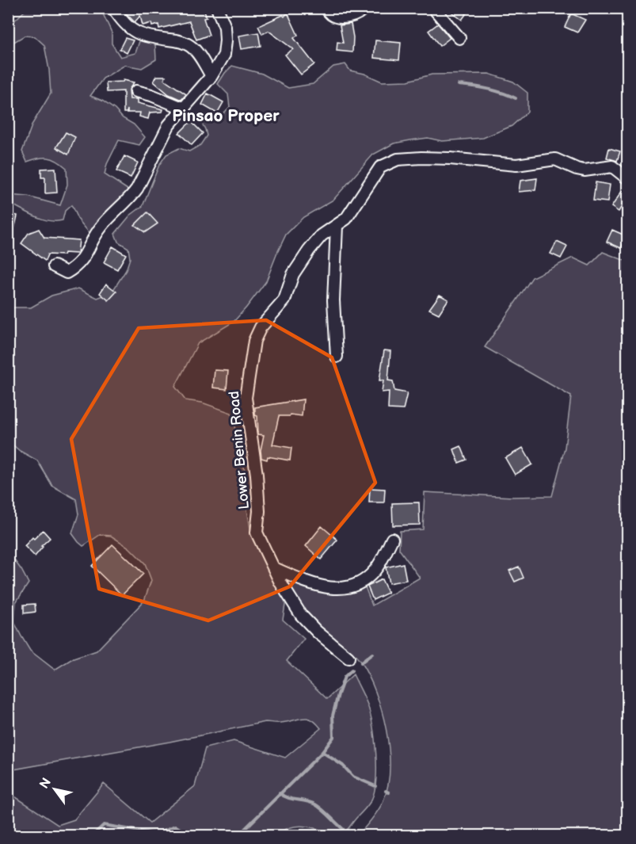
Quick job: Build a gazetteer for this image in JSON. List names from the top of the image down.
{
  "streets": {
    "street": ["Lower Benin Road"]
  },
  "districts": ["Pinsao Proper"],
  "north": "top left"
}
